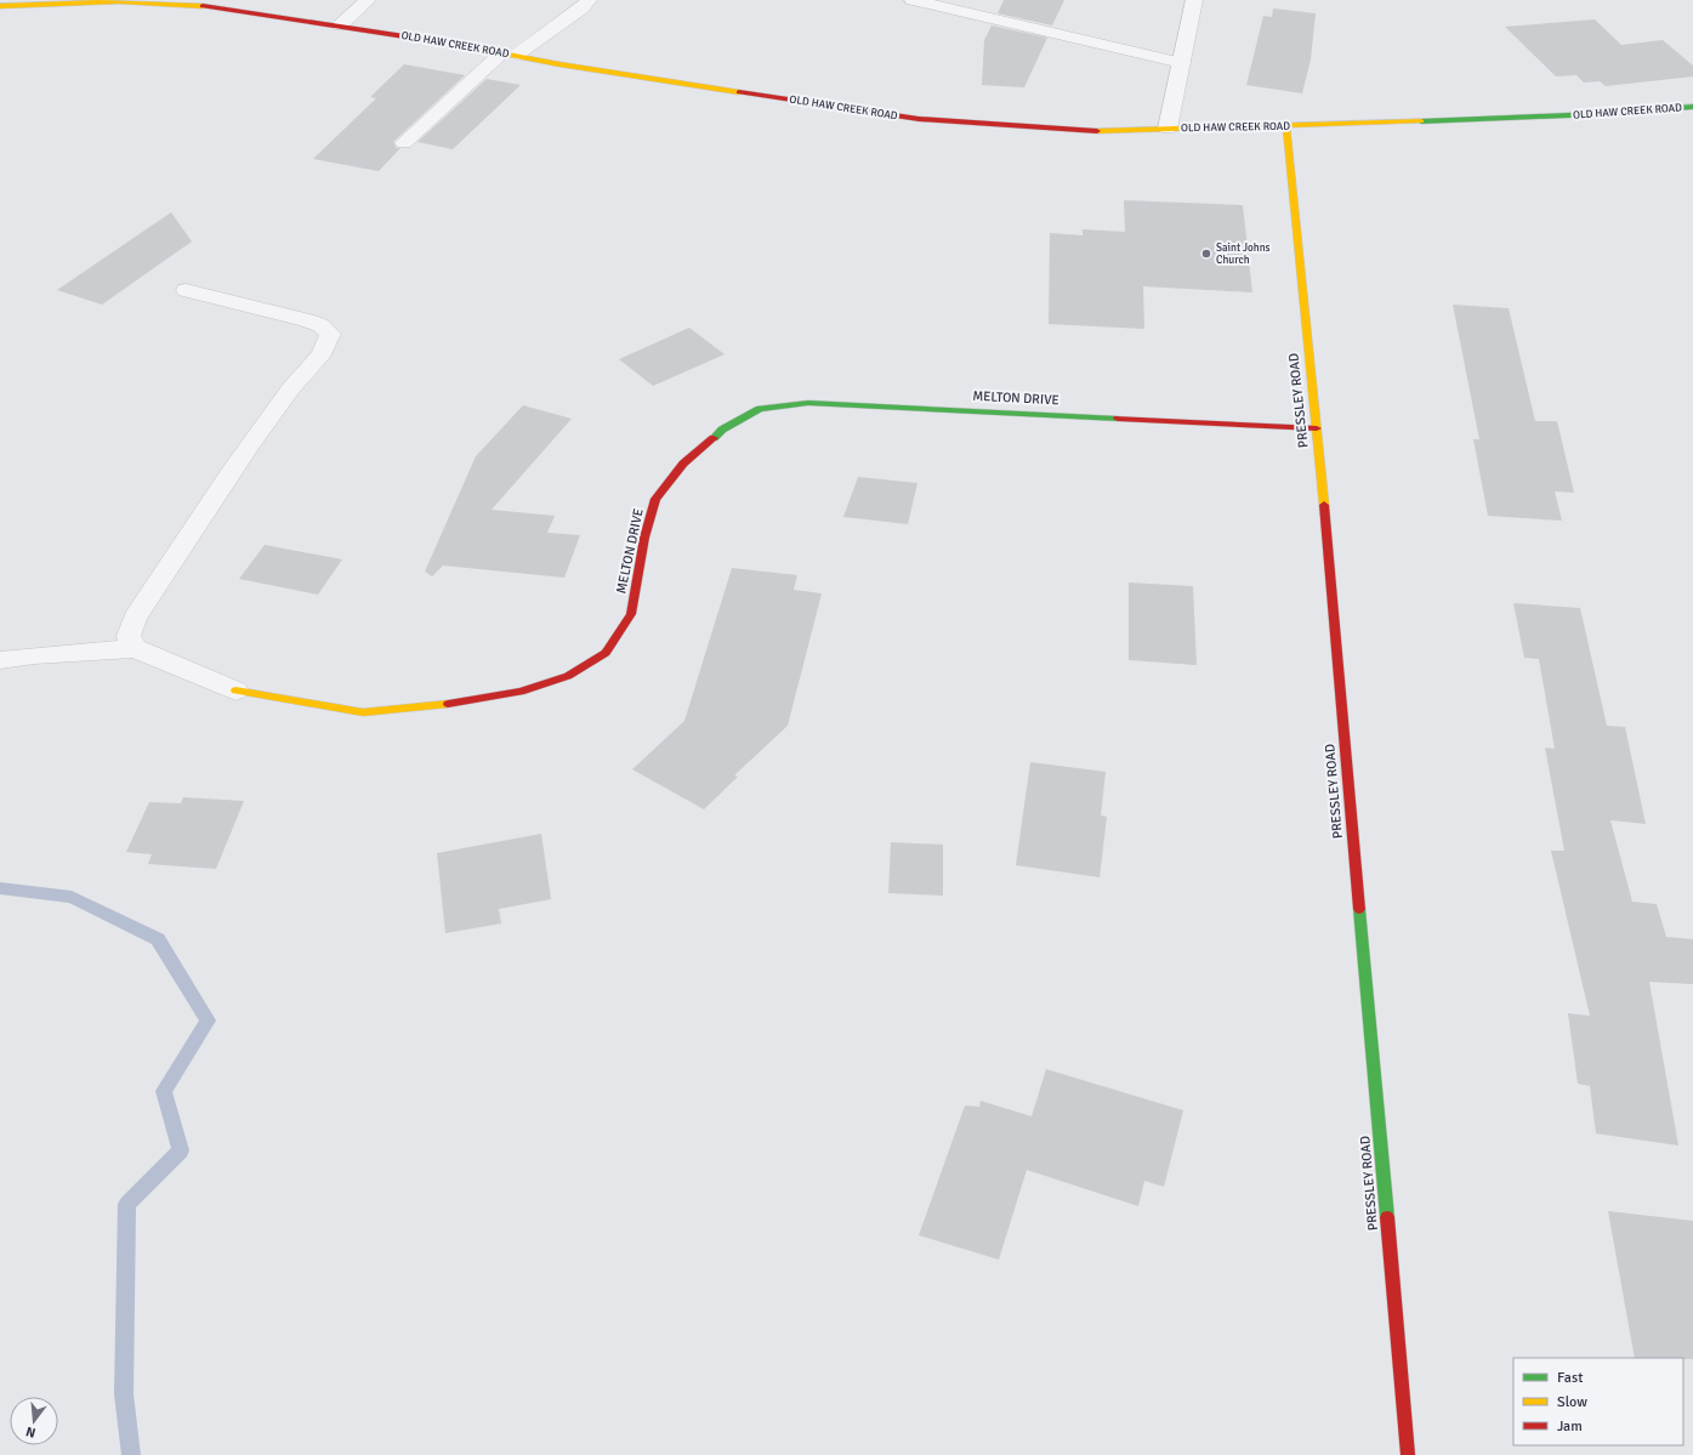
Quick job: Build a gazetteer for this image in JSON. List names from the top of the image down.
{
  "streets": {
    "street": ["OLD HAW CREEK ROAD", "MELTON DRIVE", "PRESSLEY ROAD"]
  },
  "crossings": [
    ["OLD HAW CREEK ROAD", "PRESSLEY ROAD"],
    ["MELTON DRIVE", "PRESSLEY ROAD"]
  ],
  "places": ["Saint Johns Church"],
  "legend": ["Fast", "Slow", "Jam"],
  "north": "bottom"
}
